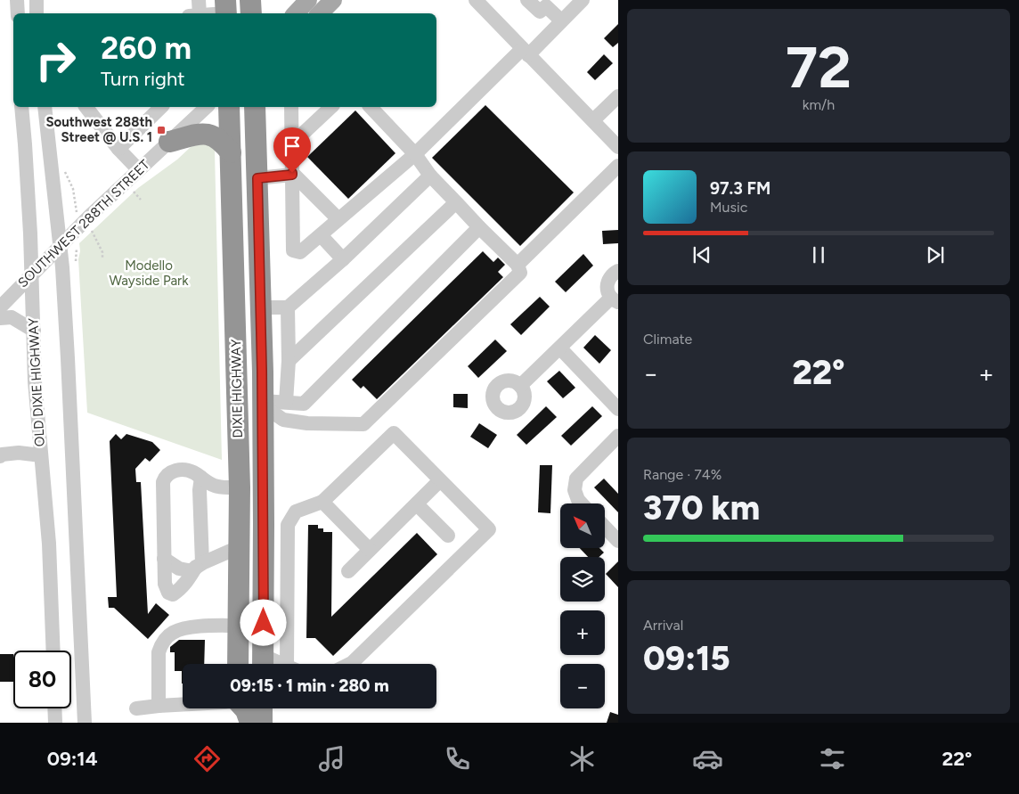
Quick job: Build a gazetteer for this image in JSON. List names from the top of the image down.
{
  "streets": {
    "highway": ["DIXIE HIGHWAY"],
    "street": ["SOUTHWEST 288TH STREET", "OLD DIXIE HIGHWAY"]
  },
  "crossings": [
    ["SOUTHWEST 288TH STREET", "OLD DIXIE HIGHWAY"]
  ],
  "parks": ["Modello Wayside Park"],
  "places": {
    "transit": ["Southwest 288th Street @ U.S. 1"]
  },
  "north": "top left",
  "page": {
    "tile": [
      ["72", "km/h"],
      "Climate",
      ["Range · 74%", "370 km"],
      ["Arrival", "09:15"]
    ],
    "turn": ["260 m", "Turn right"],
    "song": ["97.3 FM", "Music"],
    "heat": ["−", "22°", "+"],
    "map_buttons": ["+", "−"],
    "limit": "80",
    "trip": "09:15 · 1 min · 280 m",
    "tabs": ["09:14", "22°"]
  }
}
